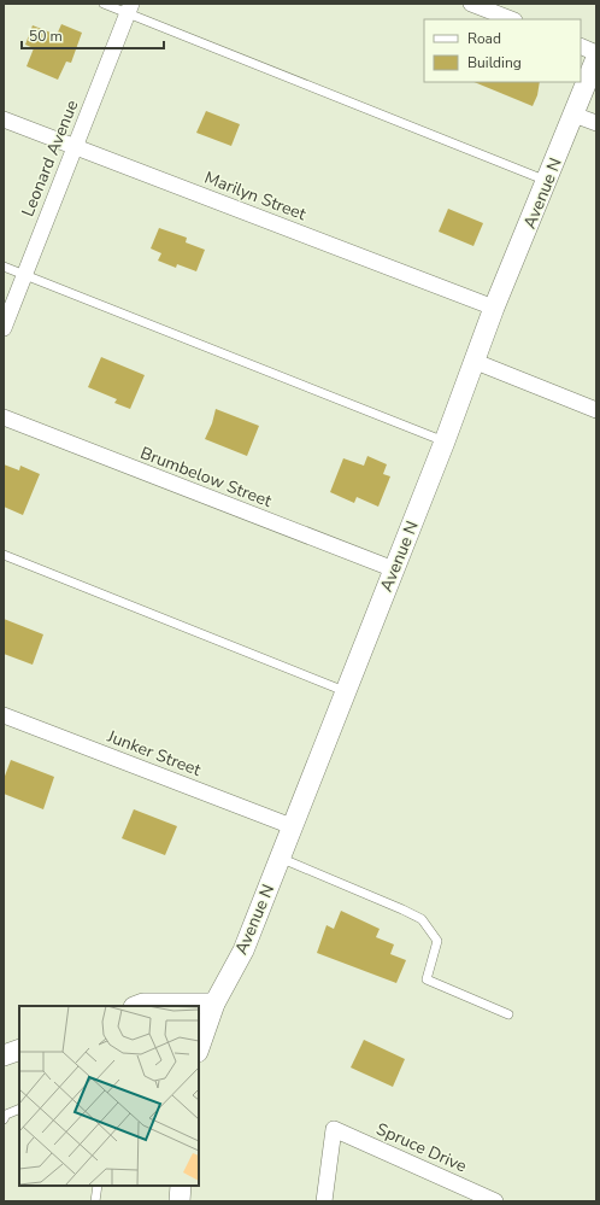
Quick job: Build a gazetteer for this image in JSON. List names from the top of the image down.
{
  "streets": {
    "street": [
      "Leonard Avenue",
      "Avenue N",
      "Marilyn Street",
      "Brumbelow Street",
      "Junker Street",
      "Spruce Drive"
    ]
  },
  "crossings": [
    ["Leonard Avenue", "Marilyn Street"],
    ["Avenue N", "Marilyn Street"],
    ["Avenue N", "Brumbelow Street"],
    ["Avenue N", "Junker Street"]
  ],
  "legend": ["Road", "Building"],
  "scale_bar": "50 m"
}
